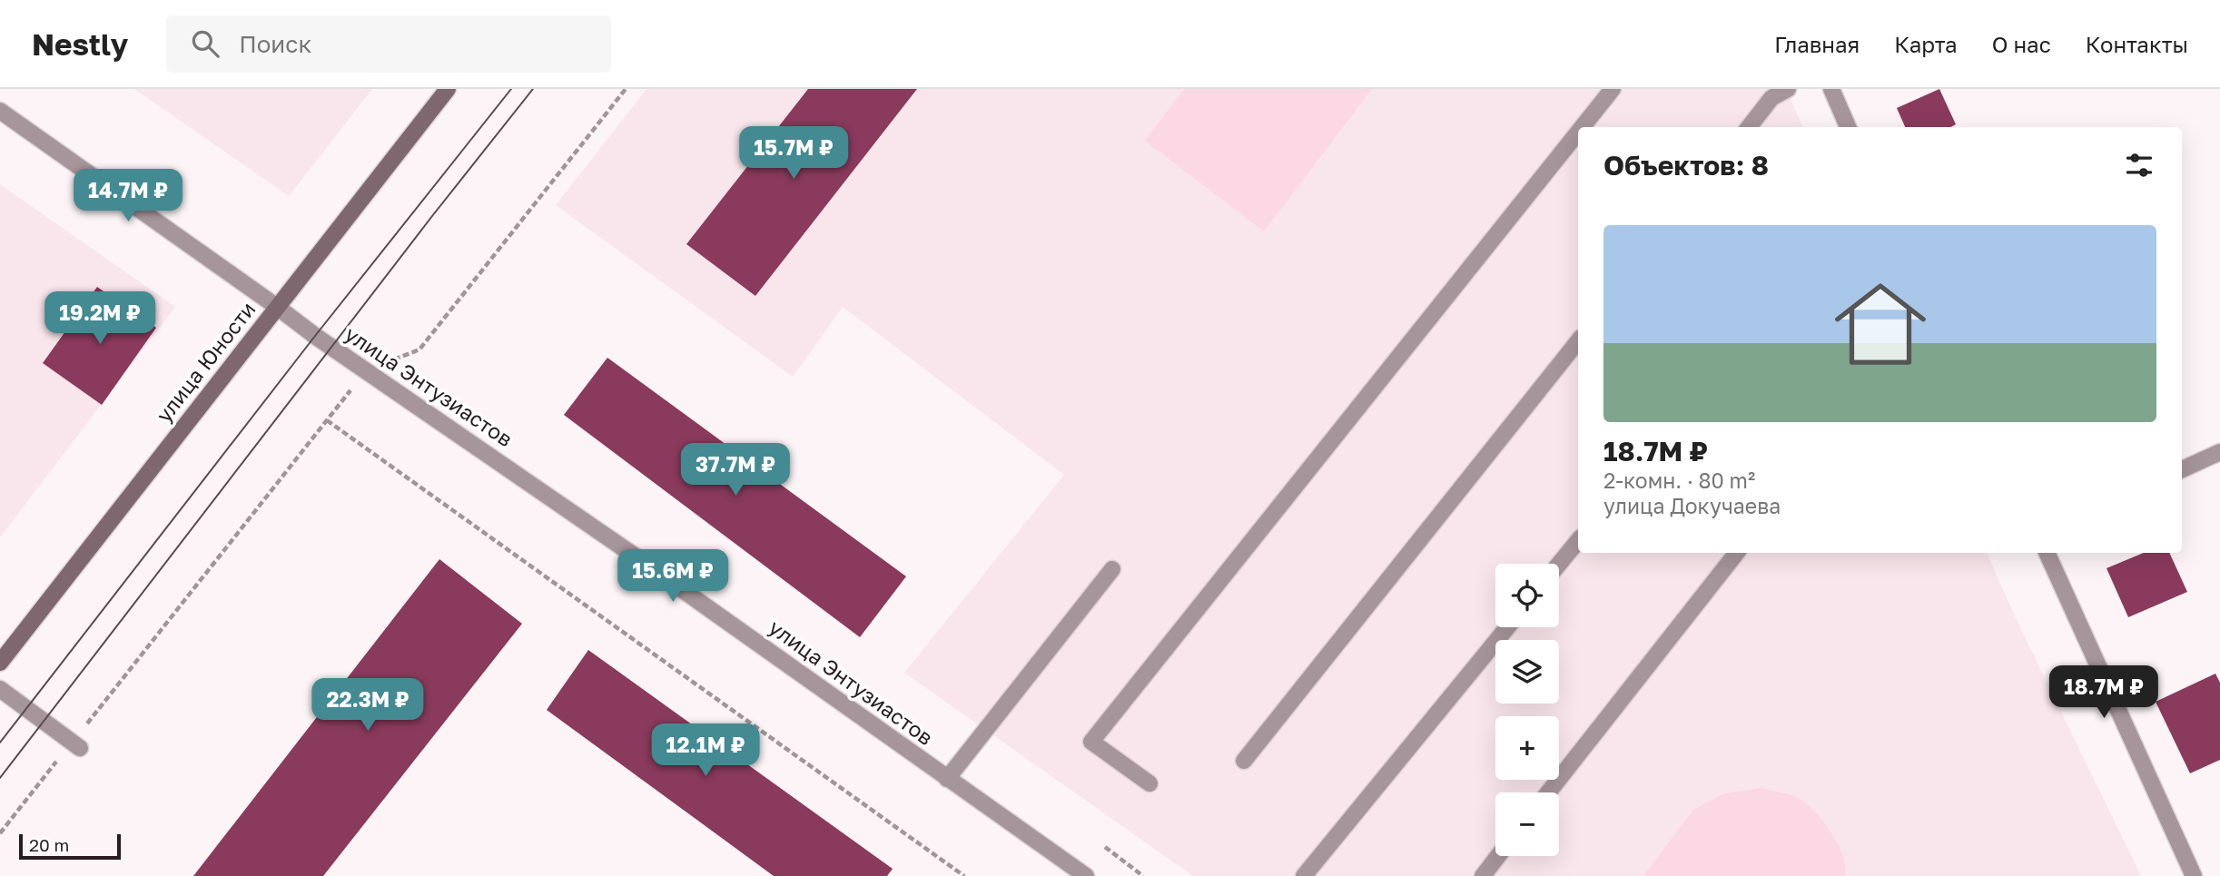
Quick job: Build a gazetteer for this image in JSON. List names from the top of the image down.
{
  "streets": {
    "main road": ["улица Юности"],
    "street": ["улица Энтузиастов"]
  },
  "crossings": [
    ["улица Юности", "улица Энтузиастов"]
  ],
  "scale_bar": "20 m",
  "page": {
    "header": "Nestly",
    "search": "Поиск",
    "nav": [
      "Главная",
      "Карта",
      "О нас",
      "Контакты"
    ],
    "price": [
      "15.7M ₽",
      "14.7M ₽",
      "19.2M ₽",
      "37.7M ₽",
      "15.6M ₽",
      "18.7M ₽",
      "22.3M ₽",
      "12.1M ₽"
    ],
    "heading": "Объектов: 8",
    "list": [
      {
        "name": "18.7M ₽",
        "note": "2-комн. · 80 m² · улица Докучаева"
      }
    ],
    "map_buttons": ["+", "−"],
    "scale": "20 m"
  }
}
